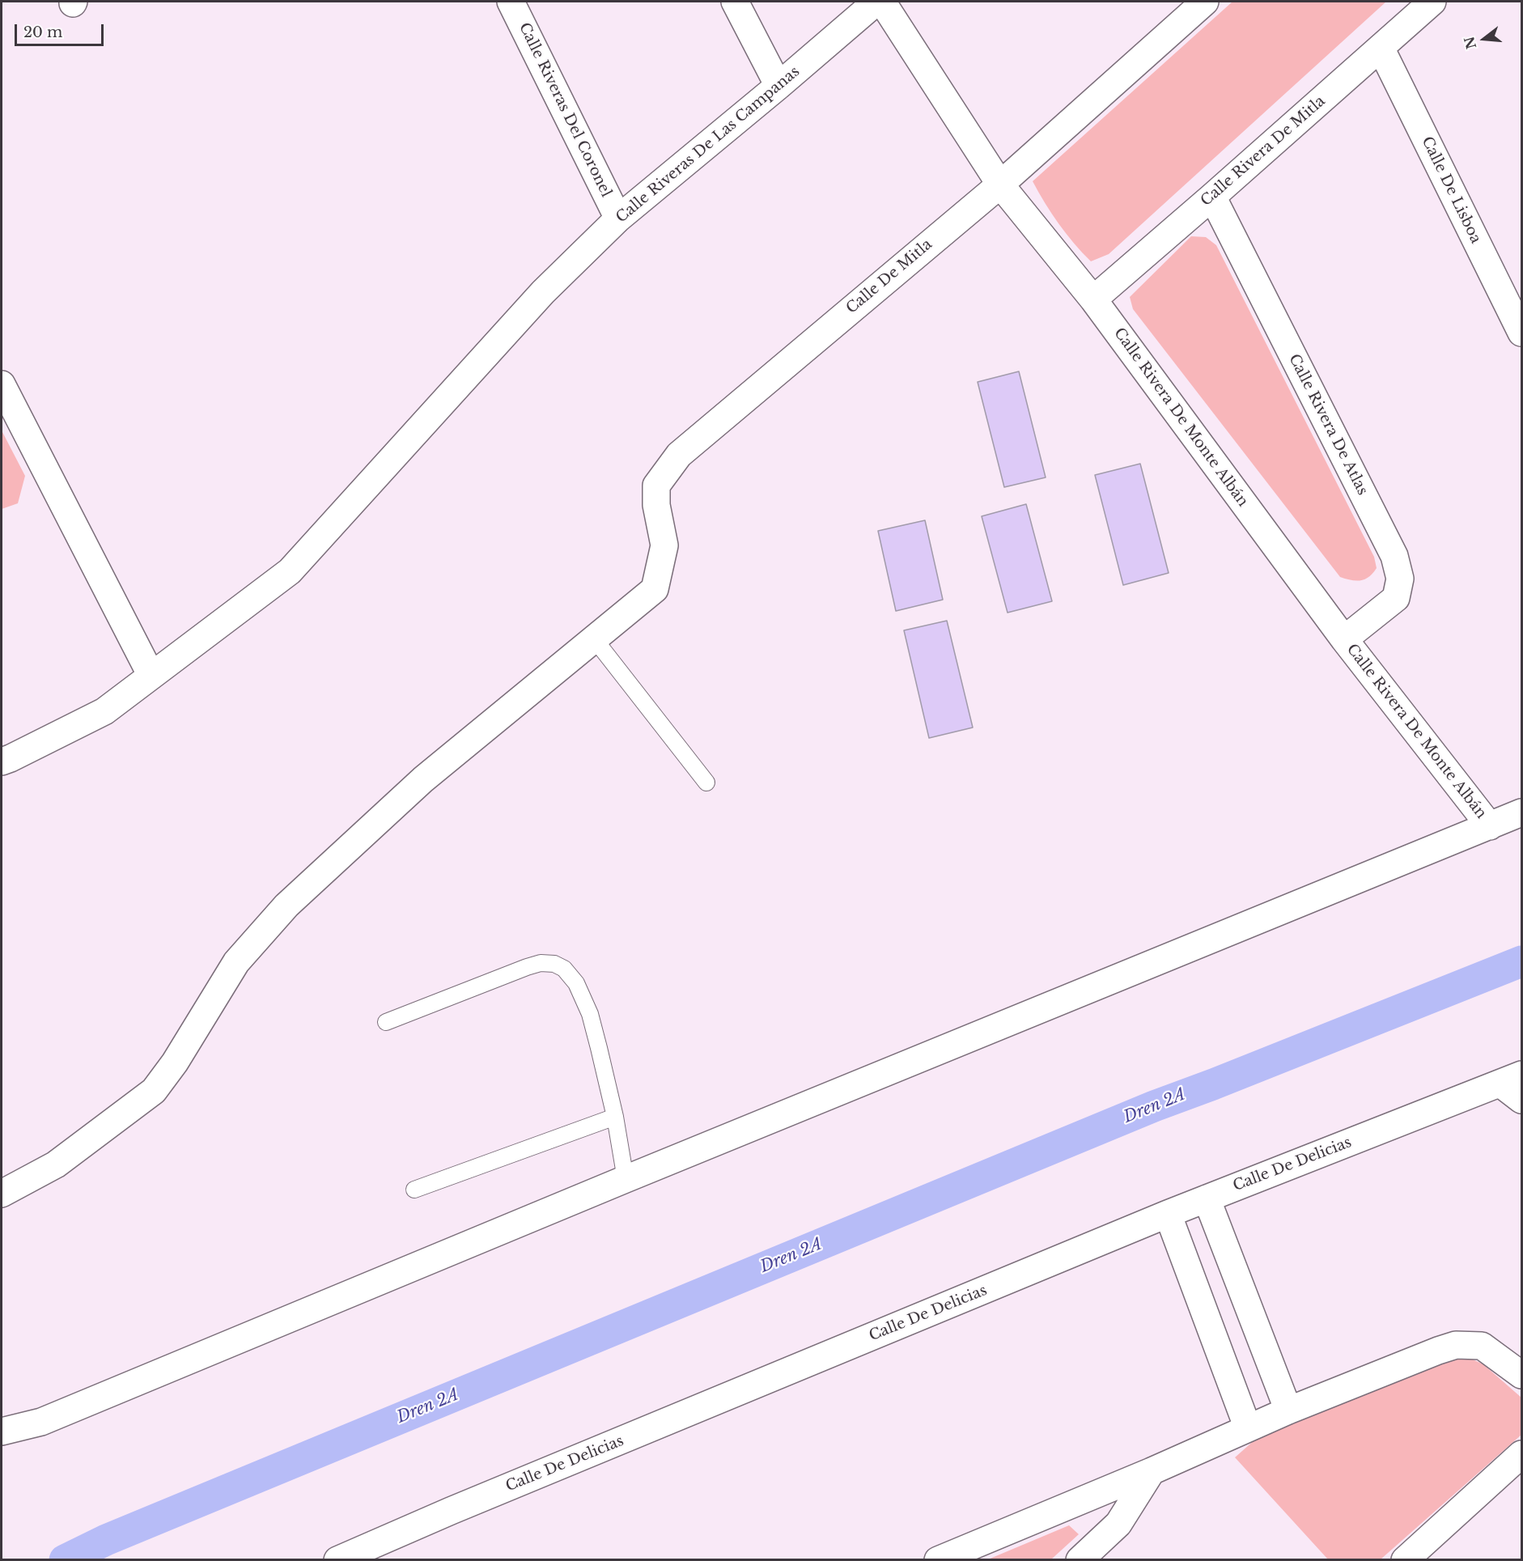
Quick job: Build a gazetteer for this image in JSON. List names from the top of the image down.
{
  "streets": {
    "street": [
      "Calle Riveras Del Coronel",
      "Calle Riveras De Las Campanas",
      "Calle Rivera De Mitla",
      "Calle De Lisboa",
      "Calle De Mitla",
      "Calle Rivera De Monte Albán",
      "Calle Rivera De Atlas",
      "Calle De Delicias"
    ]
  },
  "crossings": [
    ["Calle Riveras Del Coronel", "Calle Riveras De Las Campanas"],
    ["Calle Rivera De Mitla", "Calle De Lisboa"],
    ["Calle Rivera De Mitla", "Calle Rivera De Monte Albán"],
    ["Calle Rivera De Mitla", "Calle Rivera De Atlas"],
    ["Calle De Mitla", "Calle Rivera De Monte Albán"],
    ["Calle Rivera De Monte Albán", "Calle Rivera De Atlas"]
  ],
  "water": ["Dren 2A"],
  "scale_bar": "20 m",
  "north": "left"
}
